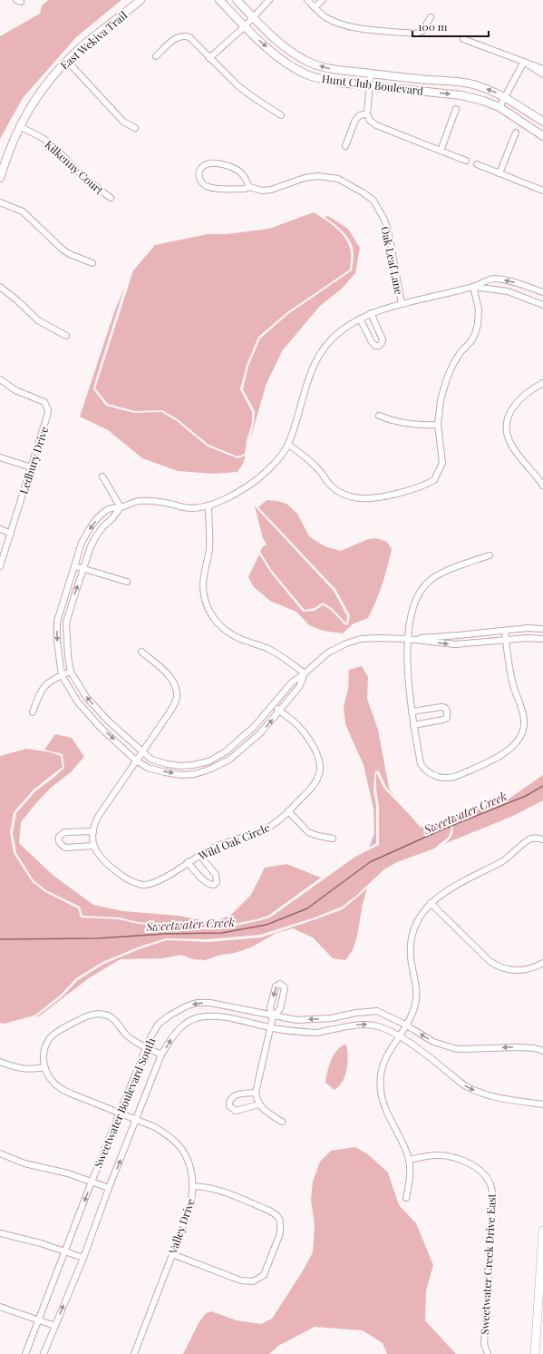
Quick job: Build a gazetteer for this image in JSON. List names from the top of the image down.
{
  "streets": {
    "street": [
      "East Wekiva Trail",
      "Hunt Club Boulevard",
      "Kilkenny Court",
      "Oak Leaf Lane",
      "Ledbury Drive",
      "Wild Oak Circle",
      "Sweetwater Boulevard South",
      "Valley Drive",
      "Sweetwater Creek Drive East"
    ]
  },
  "crossings": [
    ["East Wekiva Trail", "Kilkenny Court"],
    ["Sweetwater Boulevard South", "Valley Drive"]
  ],
  "water": ["Sweetwater Creek"],
  "scale_bar": "100 m"
}
